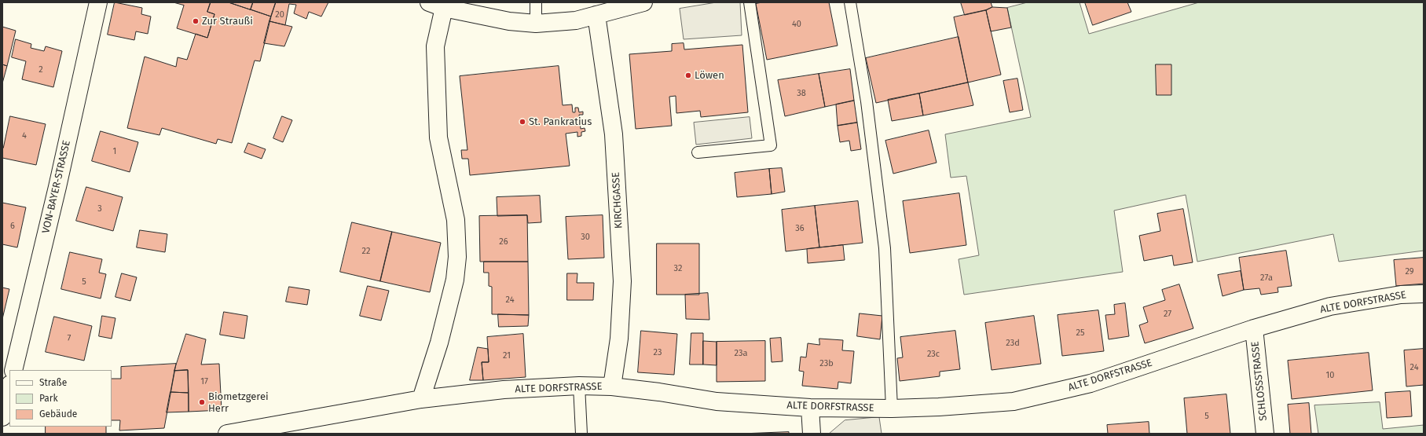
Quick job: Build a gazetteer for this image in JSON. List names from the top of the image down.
{
  "streets": {
    "street": [
      "VON-BAYER-STRASSE",
      "KIRCHGASSE",
      "ALTE DORFSTRASSE",
      "SCHLOSSSTRASSE"
    ]
  },
  "crossings": [
    ["KIRCHGASSE", "ALTE DORFSTRASSE"],
    ["ALTE DORFSTRASSE", "SCHLOSSSTRASSE"]
  ],
  "places": [
    "Zur Straußi",
    "Löwen",
    "St. Pankratius",
    "Biometzgerei Herr"
  ],
  "house_numbers": [
    "20",
    "40",
    "2",
    "38",
    "4",
    "1",
    "3",
    "6",
    "36",
    "30",
    "26",
    "22",
    "32",
    "29",
    "27a",
    "5",
    "24",
    "27",
    "25",
    "7",
    "23d",
    "23",
    "23a",
    "23c",
    "21",
    "23b",
    "24",
    "10",
    "17",
    "5"
  ],
  "legend": ["Straße", "Park", "Gebäude"]
}
